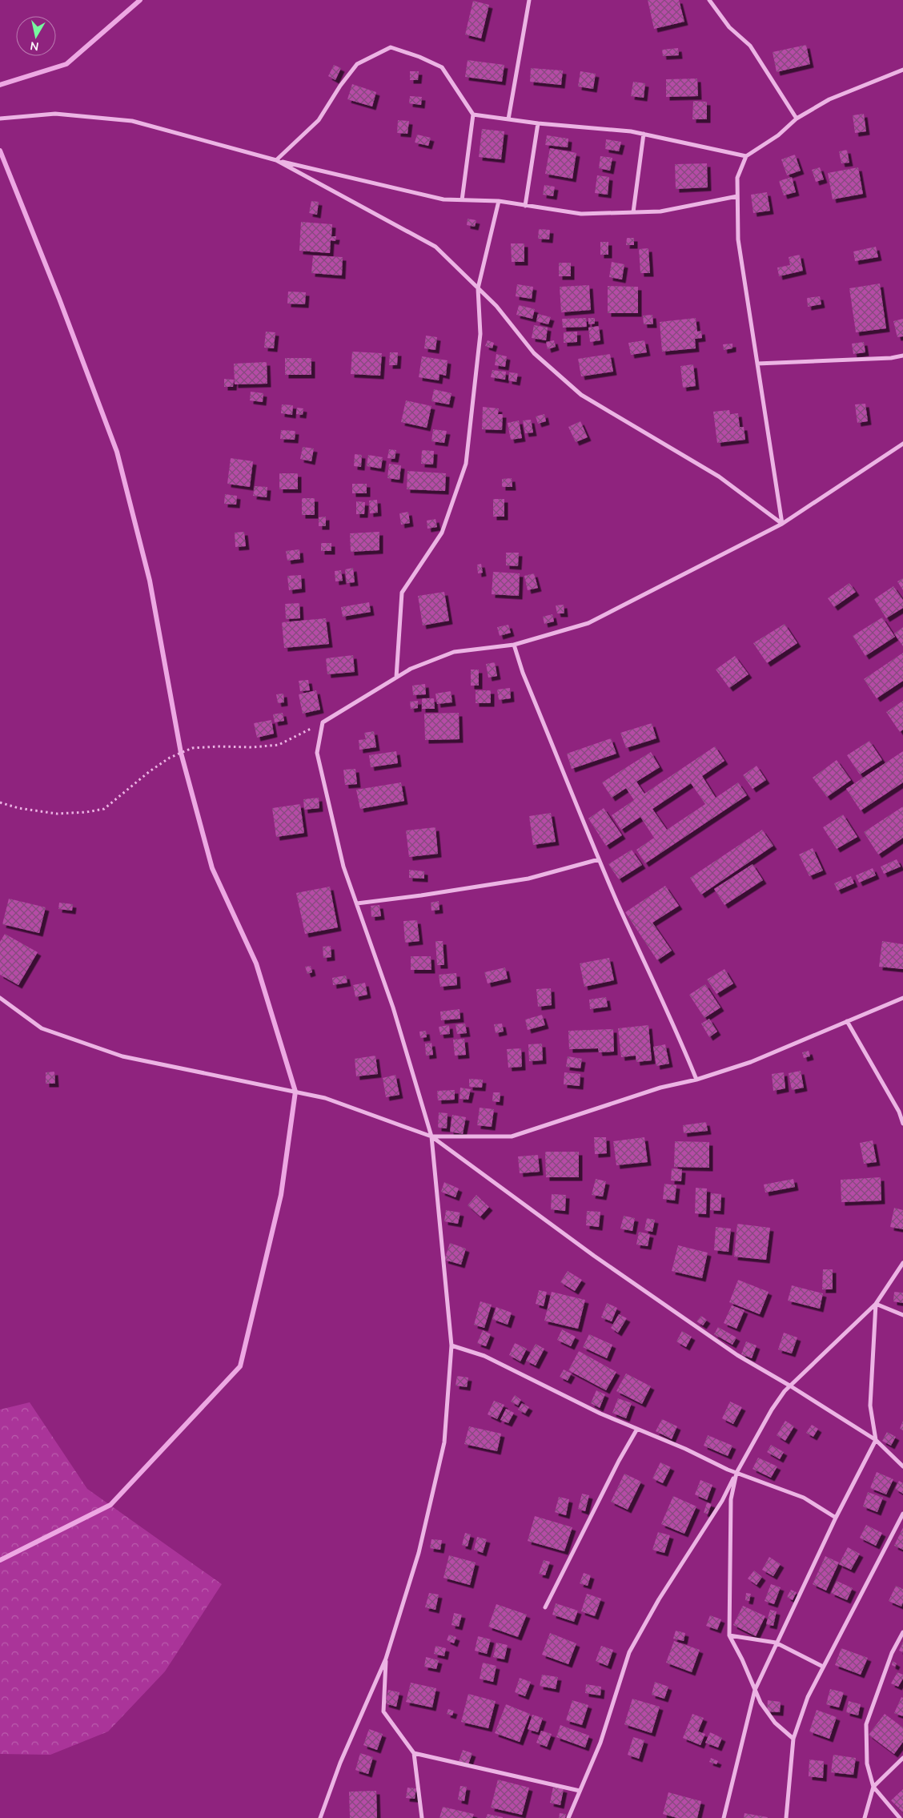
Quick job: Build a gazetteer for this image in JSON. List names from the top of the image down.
{
  "north": "bottom"
}
